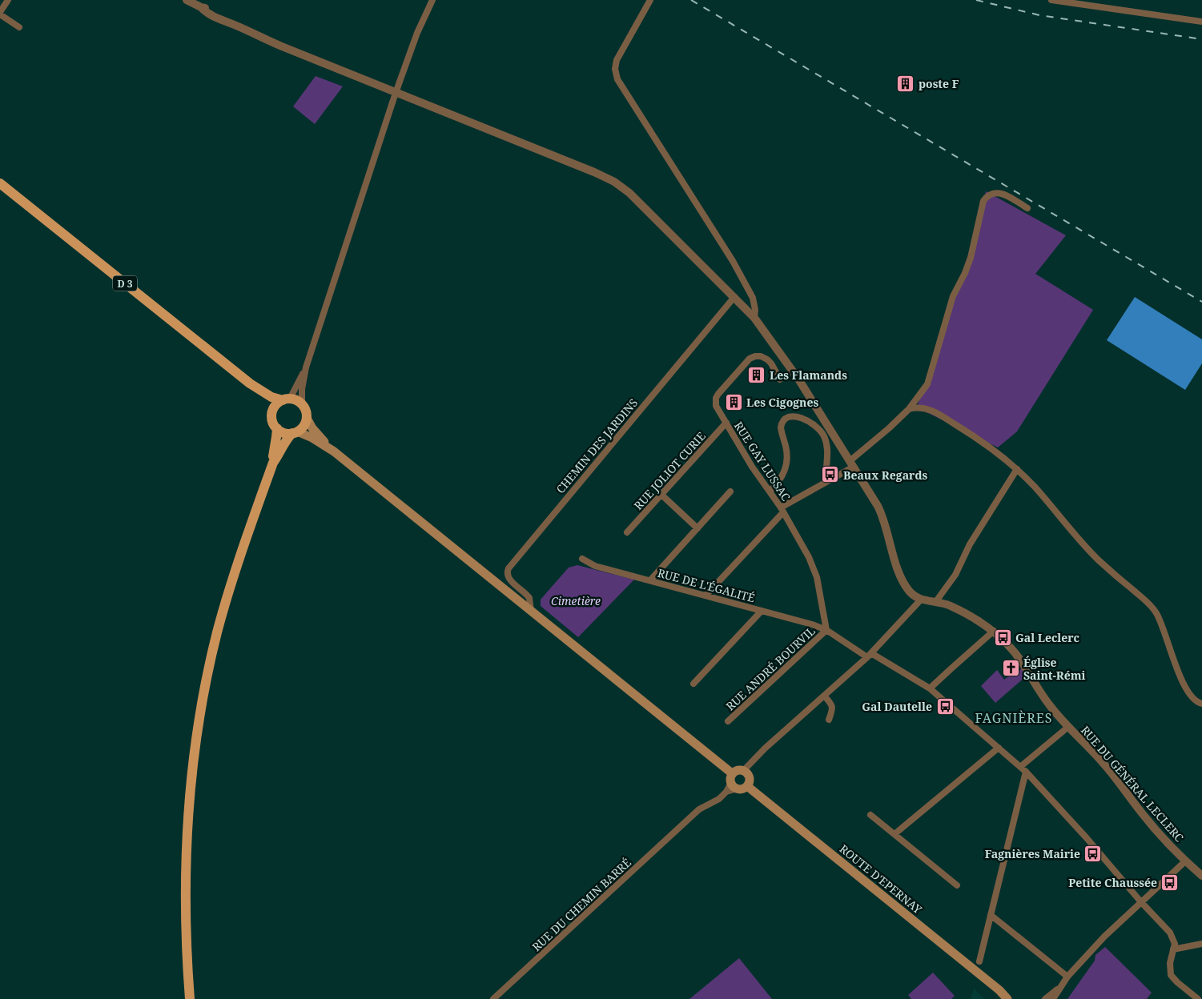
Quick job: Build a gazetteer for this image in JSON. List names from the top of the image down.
{
  "streets": {
    "main road": ["D 3", "ROUTE D'EPERNAY"],
    "street": [
      "CHEMIN DES JARDINS",
      "RUE GAY LUSSAC",
      "RUE JOLIOT CURIE",
      "RUE DE L'ÉGALITÉ",
      "RUE ANDRÉ BOURVIL",
      "RUE DU GÉNÉRAL LECLERC",
      "RUE DU CHEMIN BARRÉ"
    ]
  },
  "crossings": [
    ["RUE GAY LUSSAC", "RUE JOLIOT CURIE"],
    ["RUE GAY LUSSAC", "RUE DE L'ÉGALITÉ"],
    ["RUE GAY LUSSAC", "RUE ANDRÉ BOURVIL"],
    ["RUE DE L'ÉGALITÉ", "RUE ANDRÉ BOURVIL"]
  ],
  "districts": ["FAGNIÈRES"],
  "parks": ["Cimetière"],
  "places": {
    "building": ["poste F", "Les Flamands", "Les Cigognes"],
    "bus stop": [
      "Beaux Regards",
      "Gal Leclerc",
      "Gal Dautelle",
      "Fagnières Mairie",
      "Petite Chaussée"
    ],
    "church": ["Église Saint-Rémi"]
  }
}
